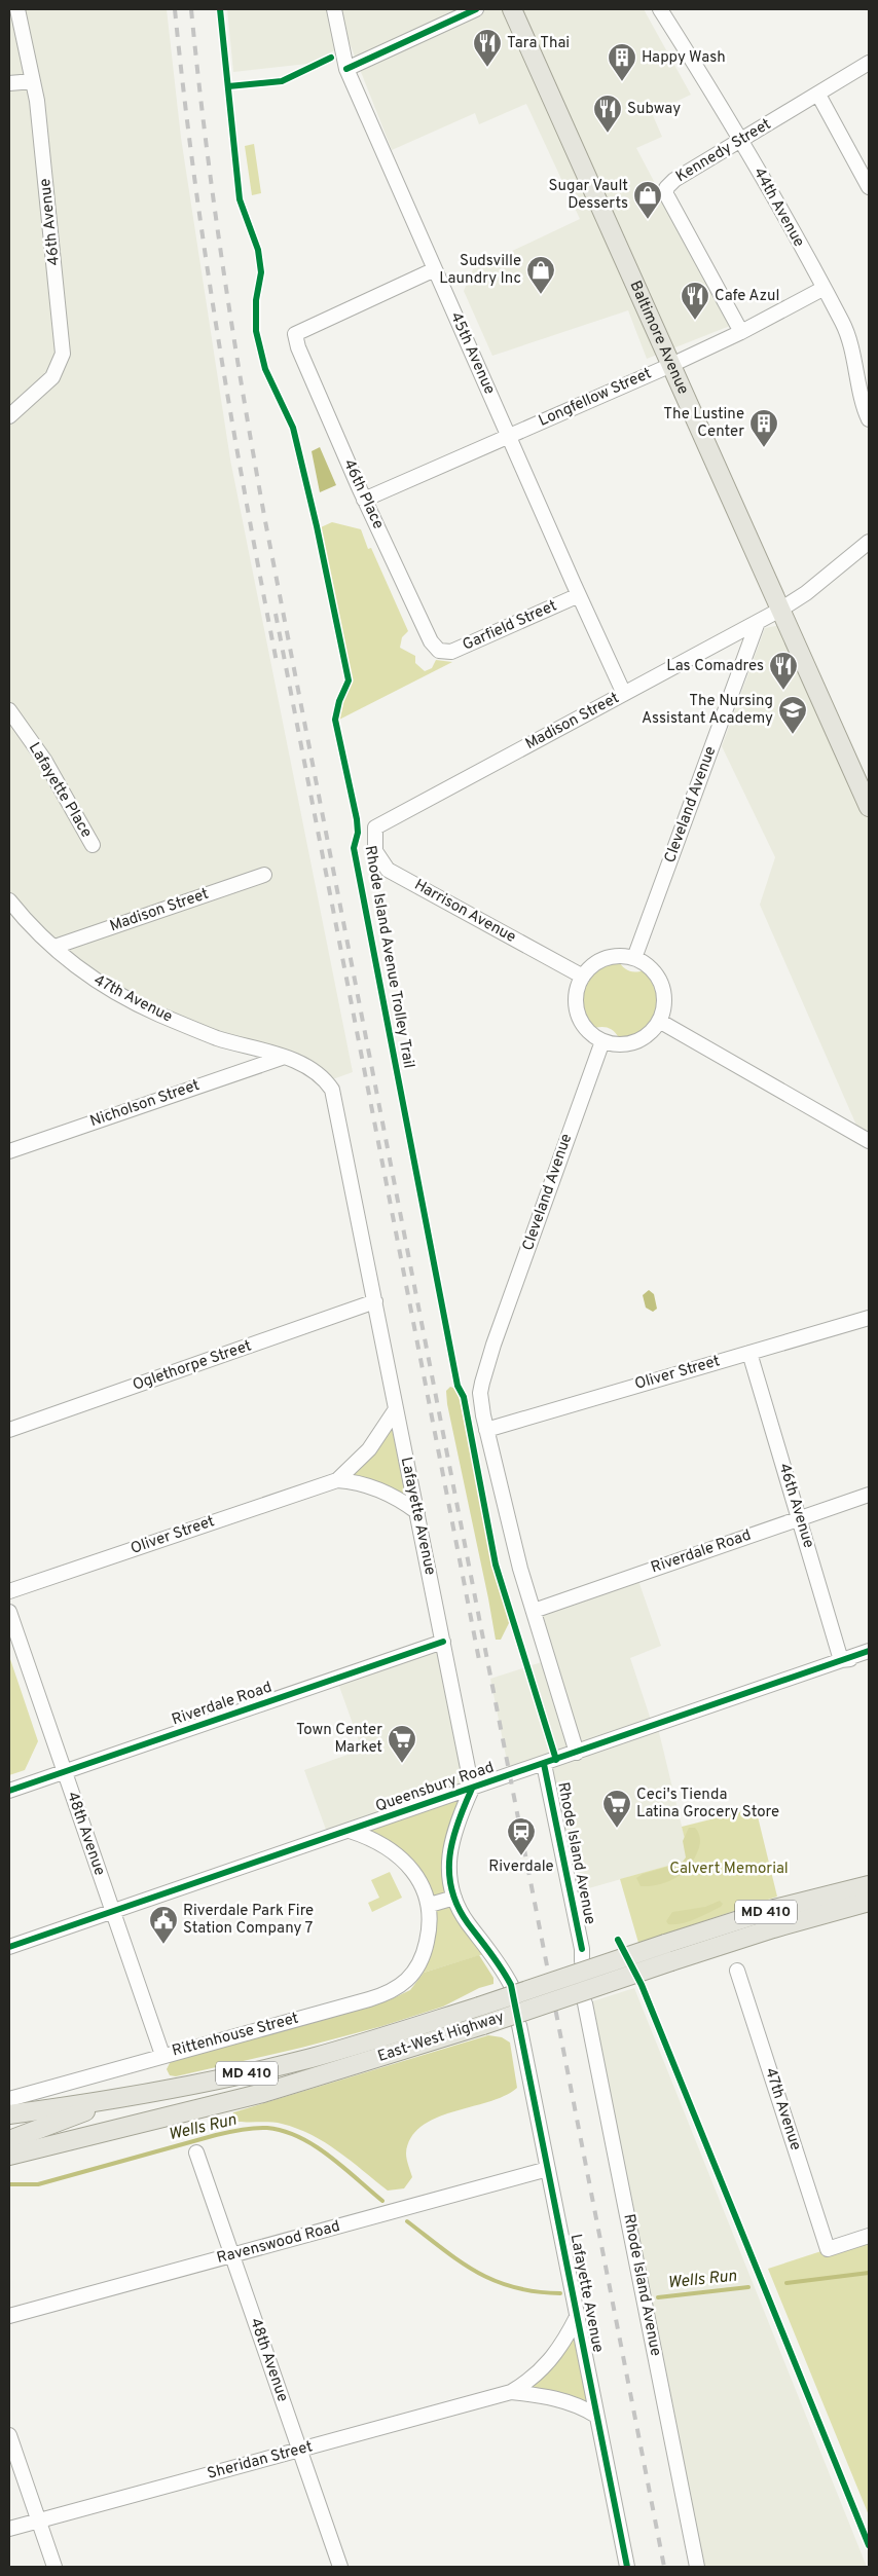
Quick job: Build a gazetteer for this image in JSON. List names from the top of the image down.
{
  "streets": {
    "main road": ["Baltimore Avenue", "MD 410", "East-West Highway"],
    "street": [
      "Kennedy Street",
      "44th Avenue",
      "46th Avenue",
      "45th Avenue",
      "Longfellow Street",
      "46th Place",
      "Garfield Street",
      "Madison Street",
      "Lafayette Place",
      "Cleveland Avenue",
      "Harrison Avenue",
      "47th Avenue",
      "Nicholson Street",
      "Oglethorpe Street",
      "Oliver Street",
      "Lafayette Avenue",
      "Riverdale Road",
      "Queensbury Road",
      "48th Avenue",
      "Rhode Island Avenue",
      "Rittenhouse Street",
      "Ravenswood Road",
      "Sheridan Street"
    ],
    "cycle path": ["Rhode Island Avenue Trolley Trail"]
  },
  "crossings": [
    ["Kennedy Street", "44th Avenue"],
    ["Kennedy Street", "Longfellow Street"],
    ["44th Avenue", "Longfellow Street"],
    ["46th Avenue", "Oliver Street"],
    ["46th Avenue", "Riverdale Road"],
    ["46th Avenue", "Queensbury Road"],
    ["Baltimore Avenue", "Longfellow Street"],
    ["Baltimore Avenue", "Madison Street"],
    ["45th Avenue", "Longfellow Street"],
    ["45th Avenue", "46th Place"],
    ["45th Avenue", "Garfield Street"],
    ["45th Avenue", "Madison Street"],
    ["Longfellow Street", "46th Place"],
    ["46th Place", "Garfield Street"],
    ["Madison Street", "Cleveland Avenue"],
    ["Madison Street", "Harrison Avenue"],
    ["Madison Street", "47th Avenue"],
    ["Cleveland Avenue", "Harrison Avenue"],
    ["Cleveland Avenue", "Oliver Street"],
    ["47th Avenue", "Nicholson Street"],
    ["47th Avenue", "Lafayette Avenue"],
    ["Nicholson Street", "Lafayette Avenue"],
    ["Oglethorpe Street", "Lafayette Avenue"],
    ["Oliver Street", "Lafayette Avenue"],
    ["Lafayette Avenue", "Riverdale Road"],
    ["Lafayette Avenue", "Queensbury Road"],
    ["Lafayette Avenue", "Ravenswood Road"],
    ["Lafayette Avenue", "Sheridan Street"],
    ["Riverdale Road", "48th Avenue"],
    ["Queensbury Road", "48th Avenue"],
    ["Queensbury Road", "Rhode Island Avenue"],
    ["48th Avenue", "Rittenhouse Street"],
    ["48th Avenue", "Ravenswood Road"],
    ["48th Avenue", "Sheridan Street"]
  ],
  "water": ["Wells Run"],
  "parks": ["Calvert Memorial"],
  "places": {
    "restaurant": [
      "Tara Thai",
      "Subway",
      "Cafe Azul",
      "Las Comadres"
    ],
    "building": ["Happy Wash", "The Lustine Center"],
    "shop": ["Sugar Vault Desserts", "Sudsville Laundry Inc"],
    "school or university": ["The Nursing Assistant Academy"],
    "supermarket": ["Town Center Market", "Ceci's Tienda Latina Grocery Store"],
    "station": ["Riverdale"],
    "public building": ["Riverdale Park Fire Station Company 7"]
  }
}
